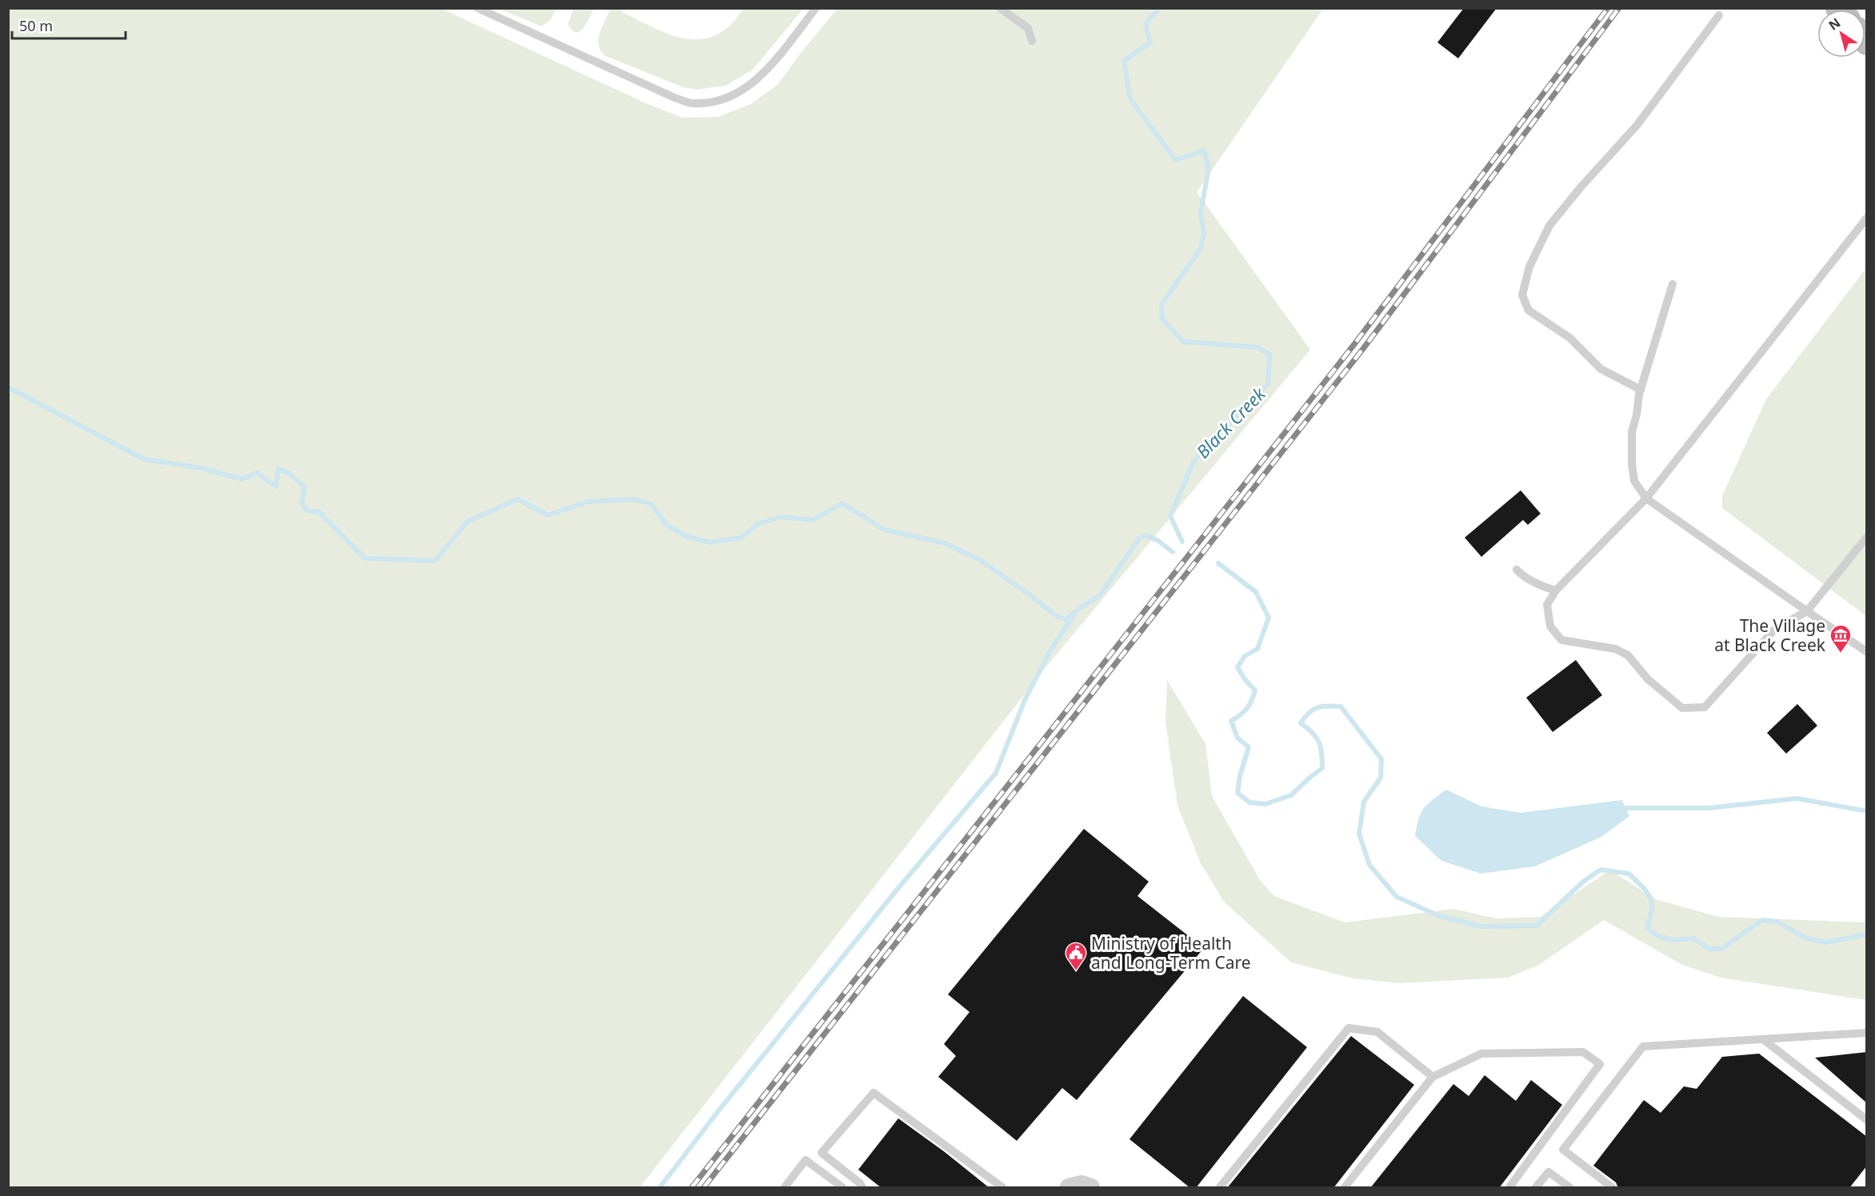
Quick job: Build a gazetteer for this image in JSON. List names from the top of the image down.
{
  "water": ["Black Creek"],
  "places": {
    "museum": ["The Village at Black Creek"],
    "public building": ["Ministry of Health and Long-Term Care"]
  },
  "scale_bar": "50 m",
  "north": "top left"
}
